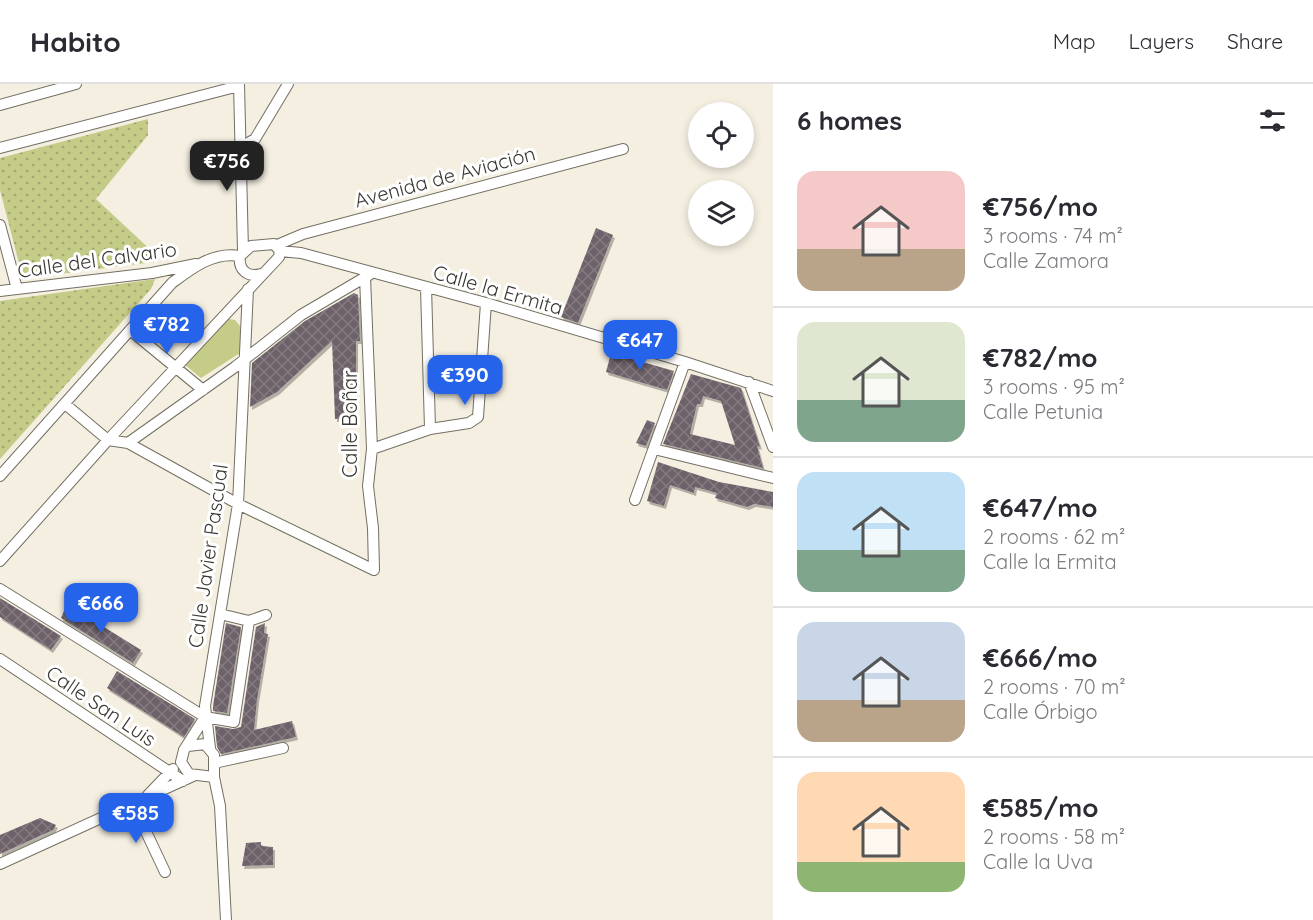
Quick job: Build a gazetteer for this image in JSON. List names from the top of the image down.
{
  "streets": {
    "street": [
      "Avenida de Aviación",
      "Calle del Calvario",
      "Calle la Ermita",
      "Calle Boñar",
      "Calle Javier Pascual",
      "Calle San Luis"
    ]
  },
  "crossings": [
    ["Avenida de Aviación", "Calle la Ermita"],
    ["Calle la Ermita", "Calle Boñar"],
    ["Calle Boñar", "Calle Javier Pascual"],
    ["Calle Javier Pascual", "Calle San Luis"]
  ],
  "page": {
    "header": "Habito",
    "nav": ["Map", "Layers", "Share"],
    "heading": "6 homes",
    "price": [
      "€756",
      "€782",
      "€647",
      "€390",
      "€666",
      "€585"
    ],
    "list": [
      {
        "name": "€756/mo",
        "note": "3 rooms · 74 m² · Calle Zamora"
      },
      {
        "name": "€782/mo",
        "note": "3 rooms · 95 m² · Calle Petunia"
      },
      {
        "name": "€647/mo",
        "note": "2 rooms · 62 m² · Calle la Ermita"
      },
      {
        "name": "€666/mo",
        "note": "2 rooms · 70 m² · Calle Órbigo"
      },
      {
        "name": "€585/mo",
        "note": "2 rooms · 58 m² · Calle la Uva"
      }
    ]
  }
}
